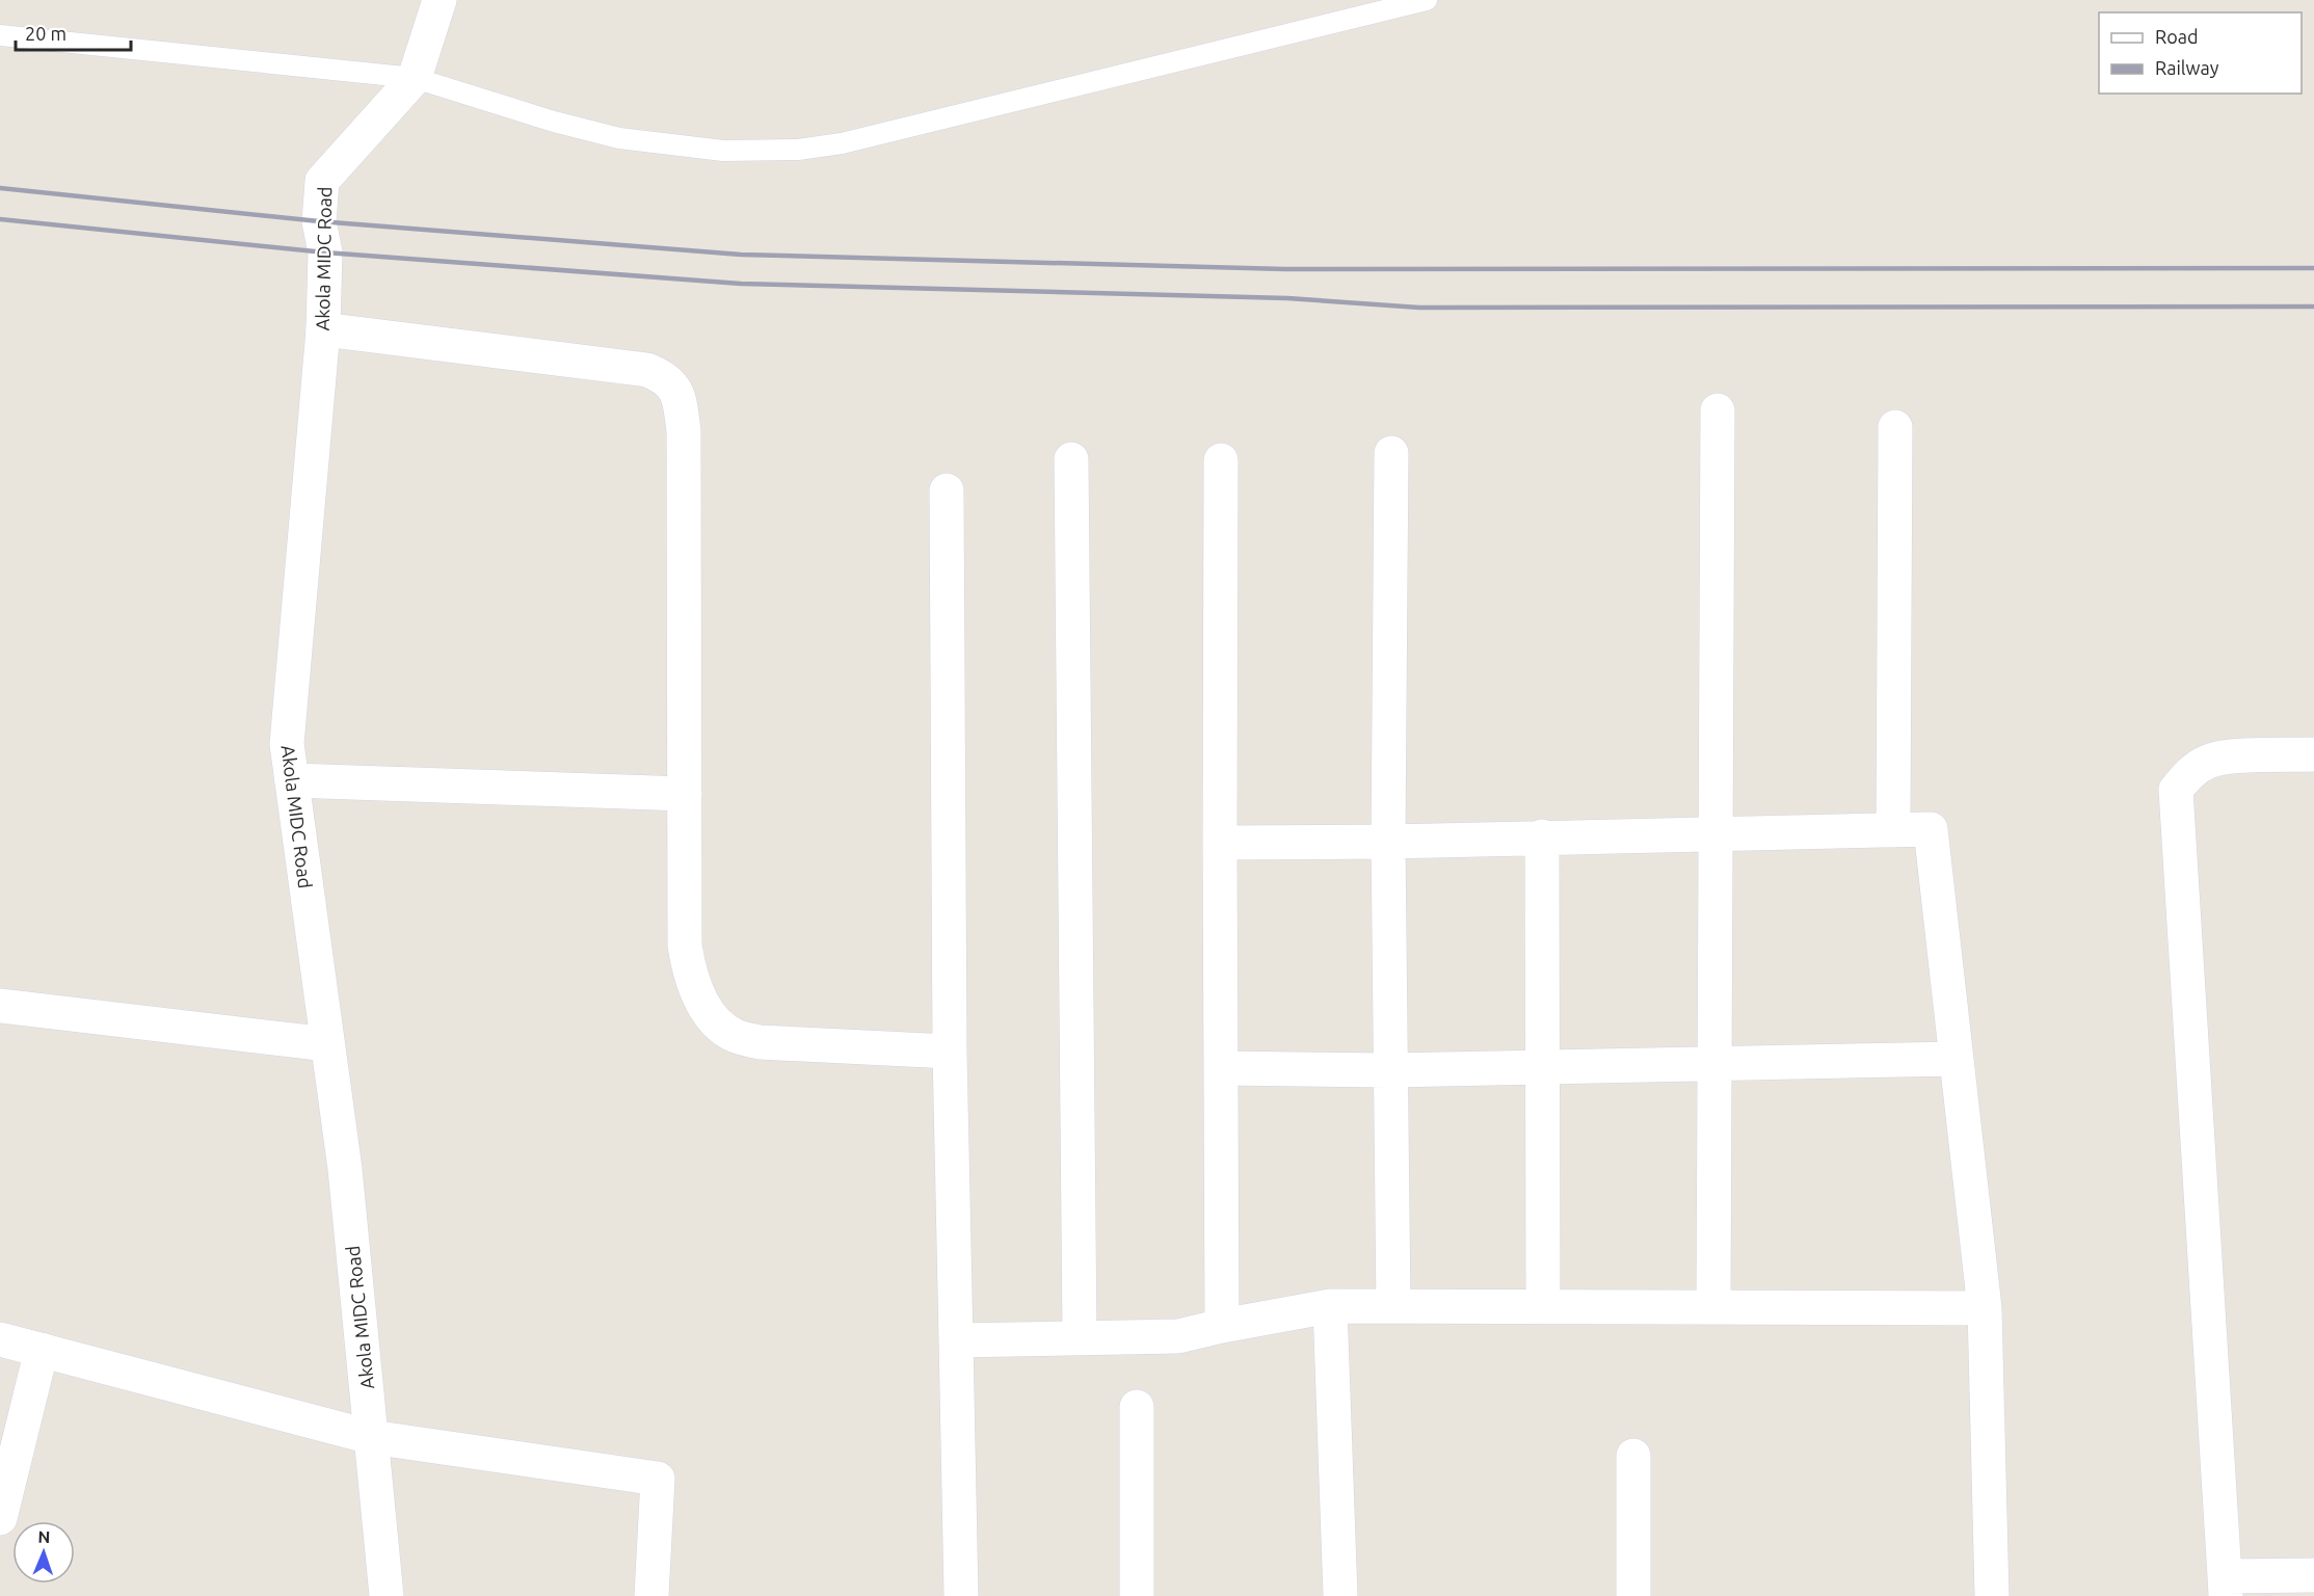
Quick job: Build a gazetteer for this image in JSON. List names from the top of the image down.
{
  "streets": {
    "street": ["Akola MIDC Road"]
  },
  "legend": ["Road", "Railway"],
  "scale_bar": "20 m",
  "north": "top"
}
